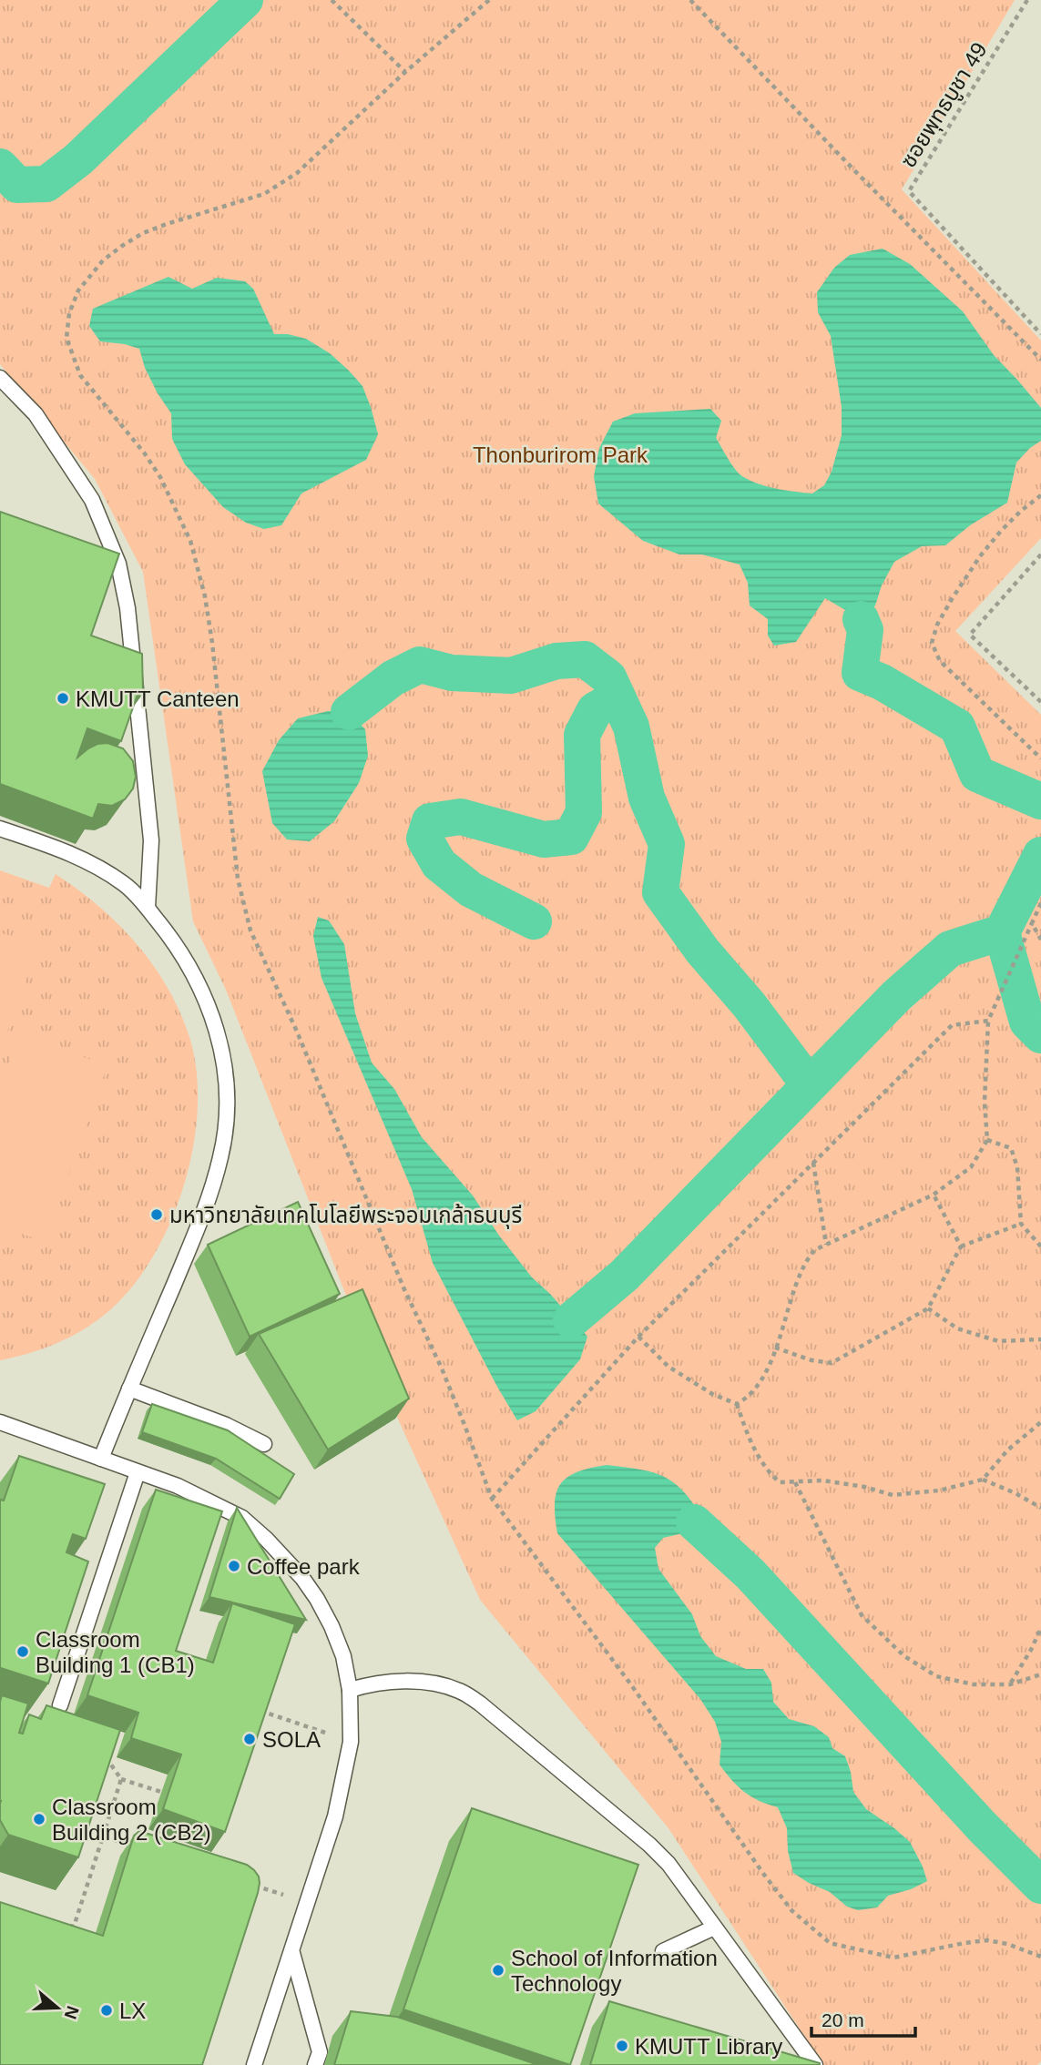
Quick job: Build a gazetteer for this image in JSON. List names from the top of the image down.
{
  "streets": {
    "path": ["ซอยพุทธบูชา 49"]
  },
  "parks": ["Thonburirom Park"],
  "places": [
    "KMUTT Canteen",
    "มหาวิทยาลัยเทคโนโลยีพระจอมเกล้าธนบุรี",
    "Coffee park",
    "Classroom Building 1 (CB1)",
    "SOLA",
    "Classroom Building 2 (CB2)",
    "School of Information Technology",
    "LX",
    "KMUTT Library"
  ],
  "scale_bar": "20 m",
  "north": "right"
}
